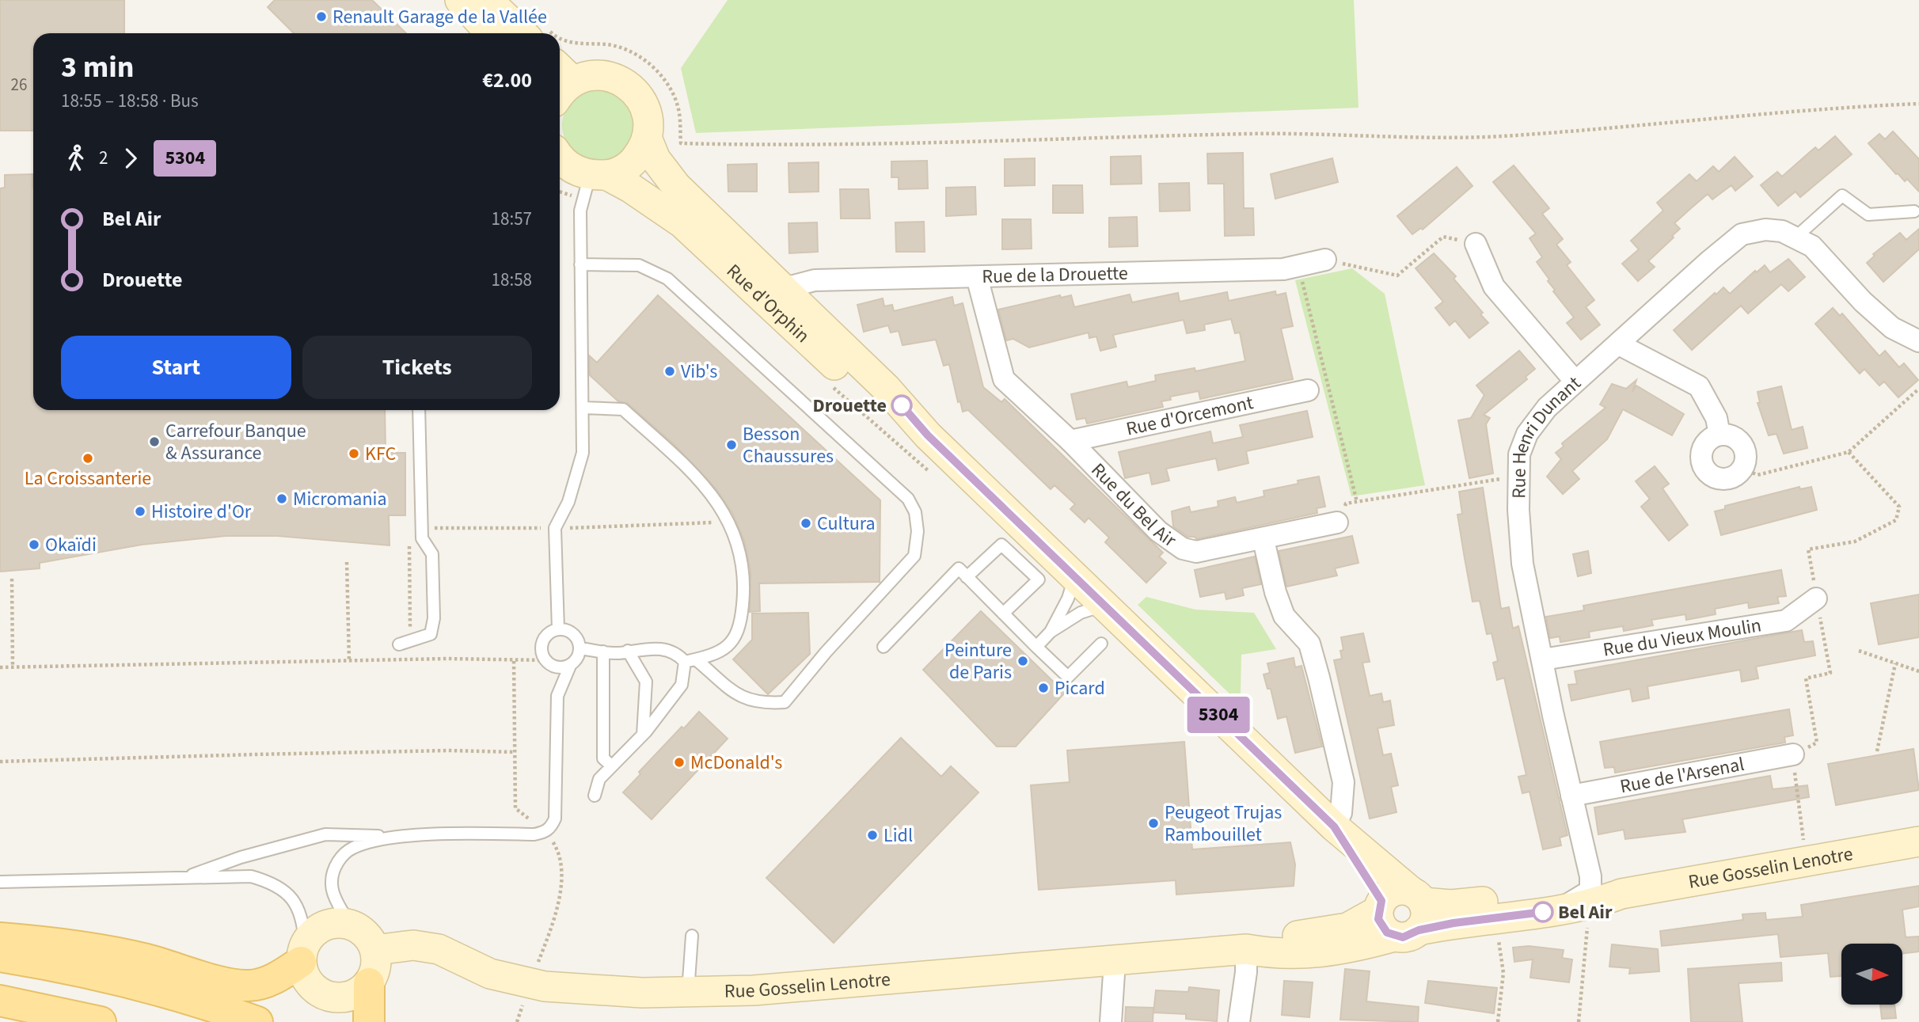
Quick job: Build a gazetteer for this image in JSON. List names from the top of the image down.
{
  "streets": {
    "main road": ["Rue d'Orphin", "Rue Gosselin Lenotre"],
    "street": [
      "Rue de la Drouette",
      "Rue d'Orcemont",
      "Rue Henri Dunant",
      "Rue du Bel Air",
      "Rue du Vieux Moulin",
      "Rue de l'Arsenal"
    ]
  },
  "crossings": [
    ["Rue de la Drouette", "Rue d'Orphin"],
    ["Rue de la Drouette", "Rue du Bel Air"],
    ["Rue d'Orphin", "Rue Gosselin Lenotre"],
    ["Rue d'Orcemont", "Rue du Bel Air"],
    ["Rue Henri Dunant", "Rue du Vieux Moulin"],
    ["Rue Henri Dunant", "Rue de l'Arsenal"],
    ["Rue Henri Dunant", "Rue Gosselin Lenotre"]
  ],
  "places": [
    "Renault Garage de la Vallée",
    "Vib's",
    "Drouette",
    "Carrefour Banque & Assurance",
    "Besson Chaussures",
    "KFC",
    "La Croissanterie",
    "Micromania",
    "Histoire d'Or",
    "Cultura",
    "Okaïdi",
    "Peinture de Paris",
    "Picard",
    "McDonald's",
    "Peugeot Trujas Rambouillet",
    "Lidl",
    "Bel Air"
  ],
  "lines": ["bus line 5304"],
  "house_numbers": ["26"],
  "north": "right",
  "page": {
    "on_map": "5304",
    "heading": ["3 min", "18:55 – 18:58 · Bus", "€2.00"],
    "legs": ["2", "5304"],
    "list": [
      {
        "name": "Bel Air",
        "value": "18:57"
      },
      {
        "name": "Drouette",
        "value": "18:58"
      }
    ],
    "buttons": ["Start", "Tickets"]
  }
}
